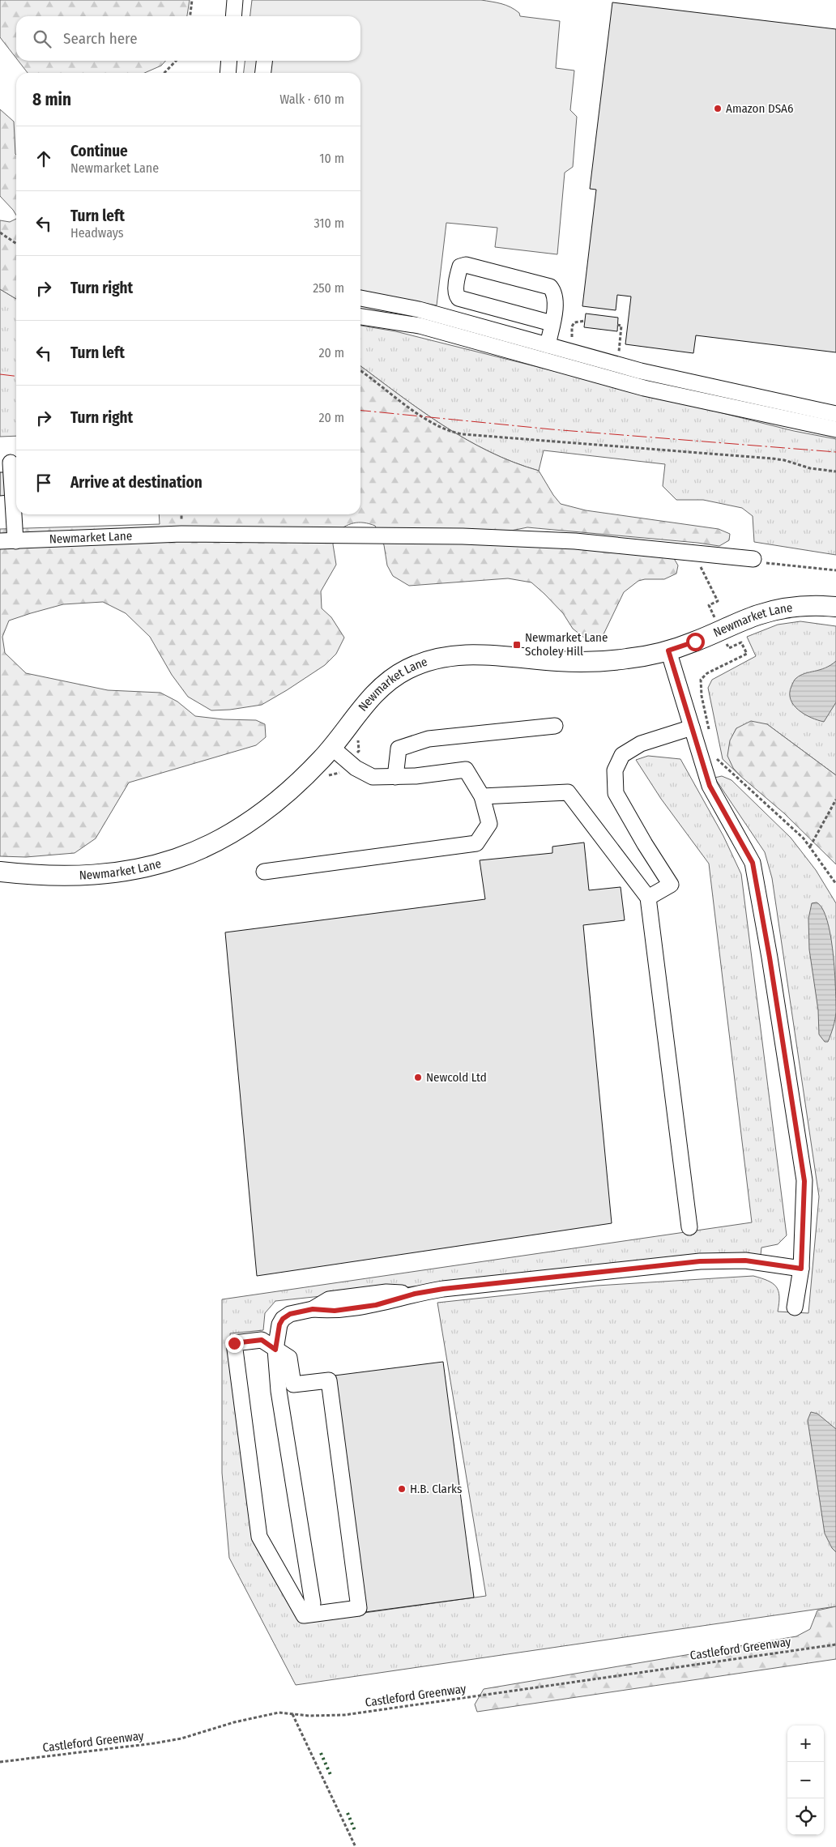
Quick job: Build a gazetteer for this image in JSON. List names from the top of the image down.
{
  "streets": {
    "main road": ["Newmarket Lane"],
    "path": ["Castleford Greenway"]
  },
  "places": {
    "other": ["Amazon DSA6", "Newcold Ltd", "H.B. Clarks"],
    "transit": ["Newmarket Lane Scholey Hill"]
  },
  "page": {
    "search": "Search here",
    "heading": ["8 min", "Walk · 610 m"],
    "list": [
      ["Continue", "Newmarket Lane", "10 m"],
      ["Turn left", "Headways", "310 m"],
      ["Turn right", "250 m"],
      ["Turn left", "20 m"],
      ["Turn right", "20 m"],
      "Arrive at destination"
    ],
    "map_buttons": ["+", "−"]
  }
}
